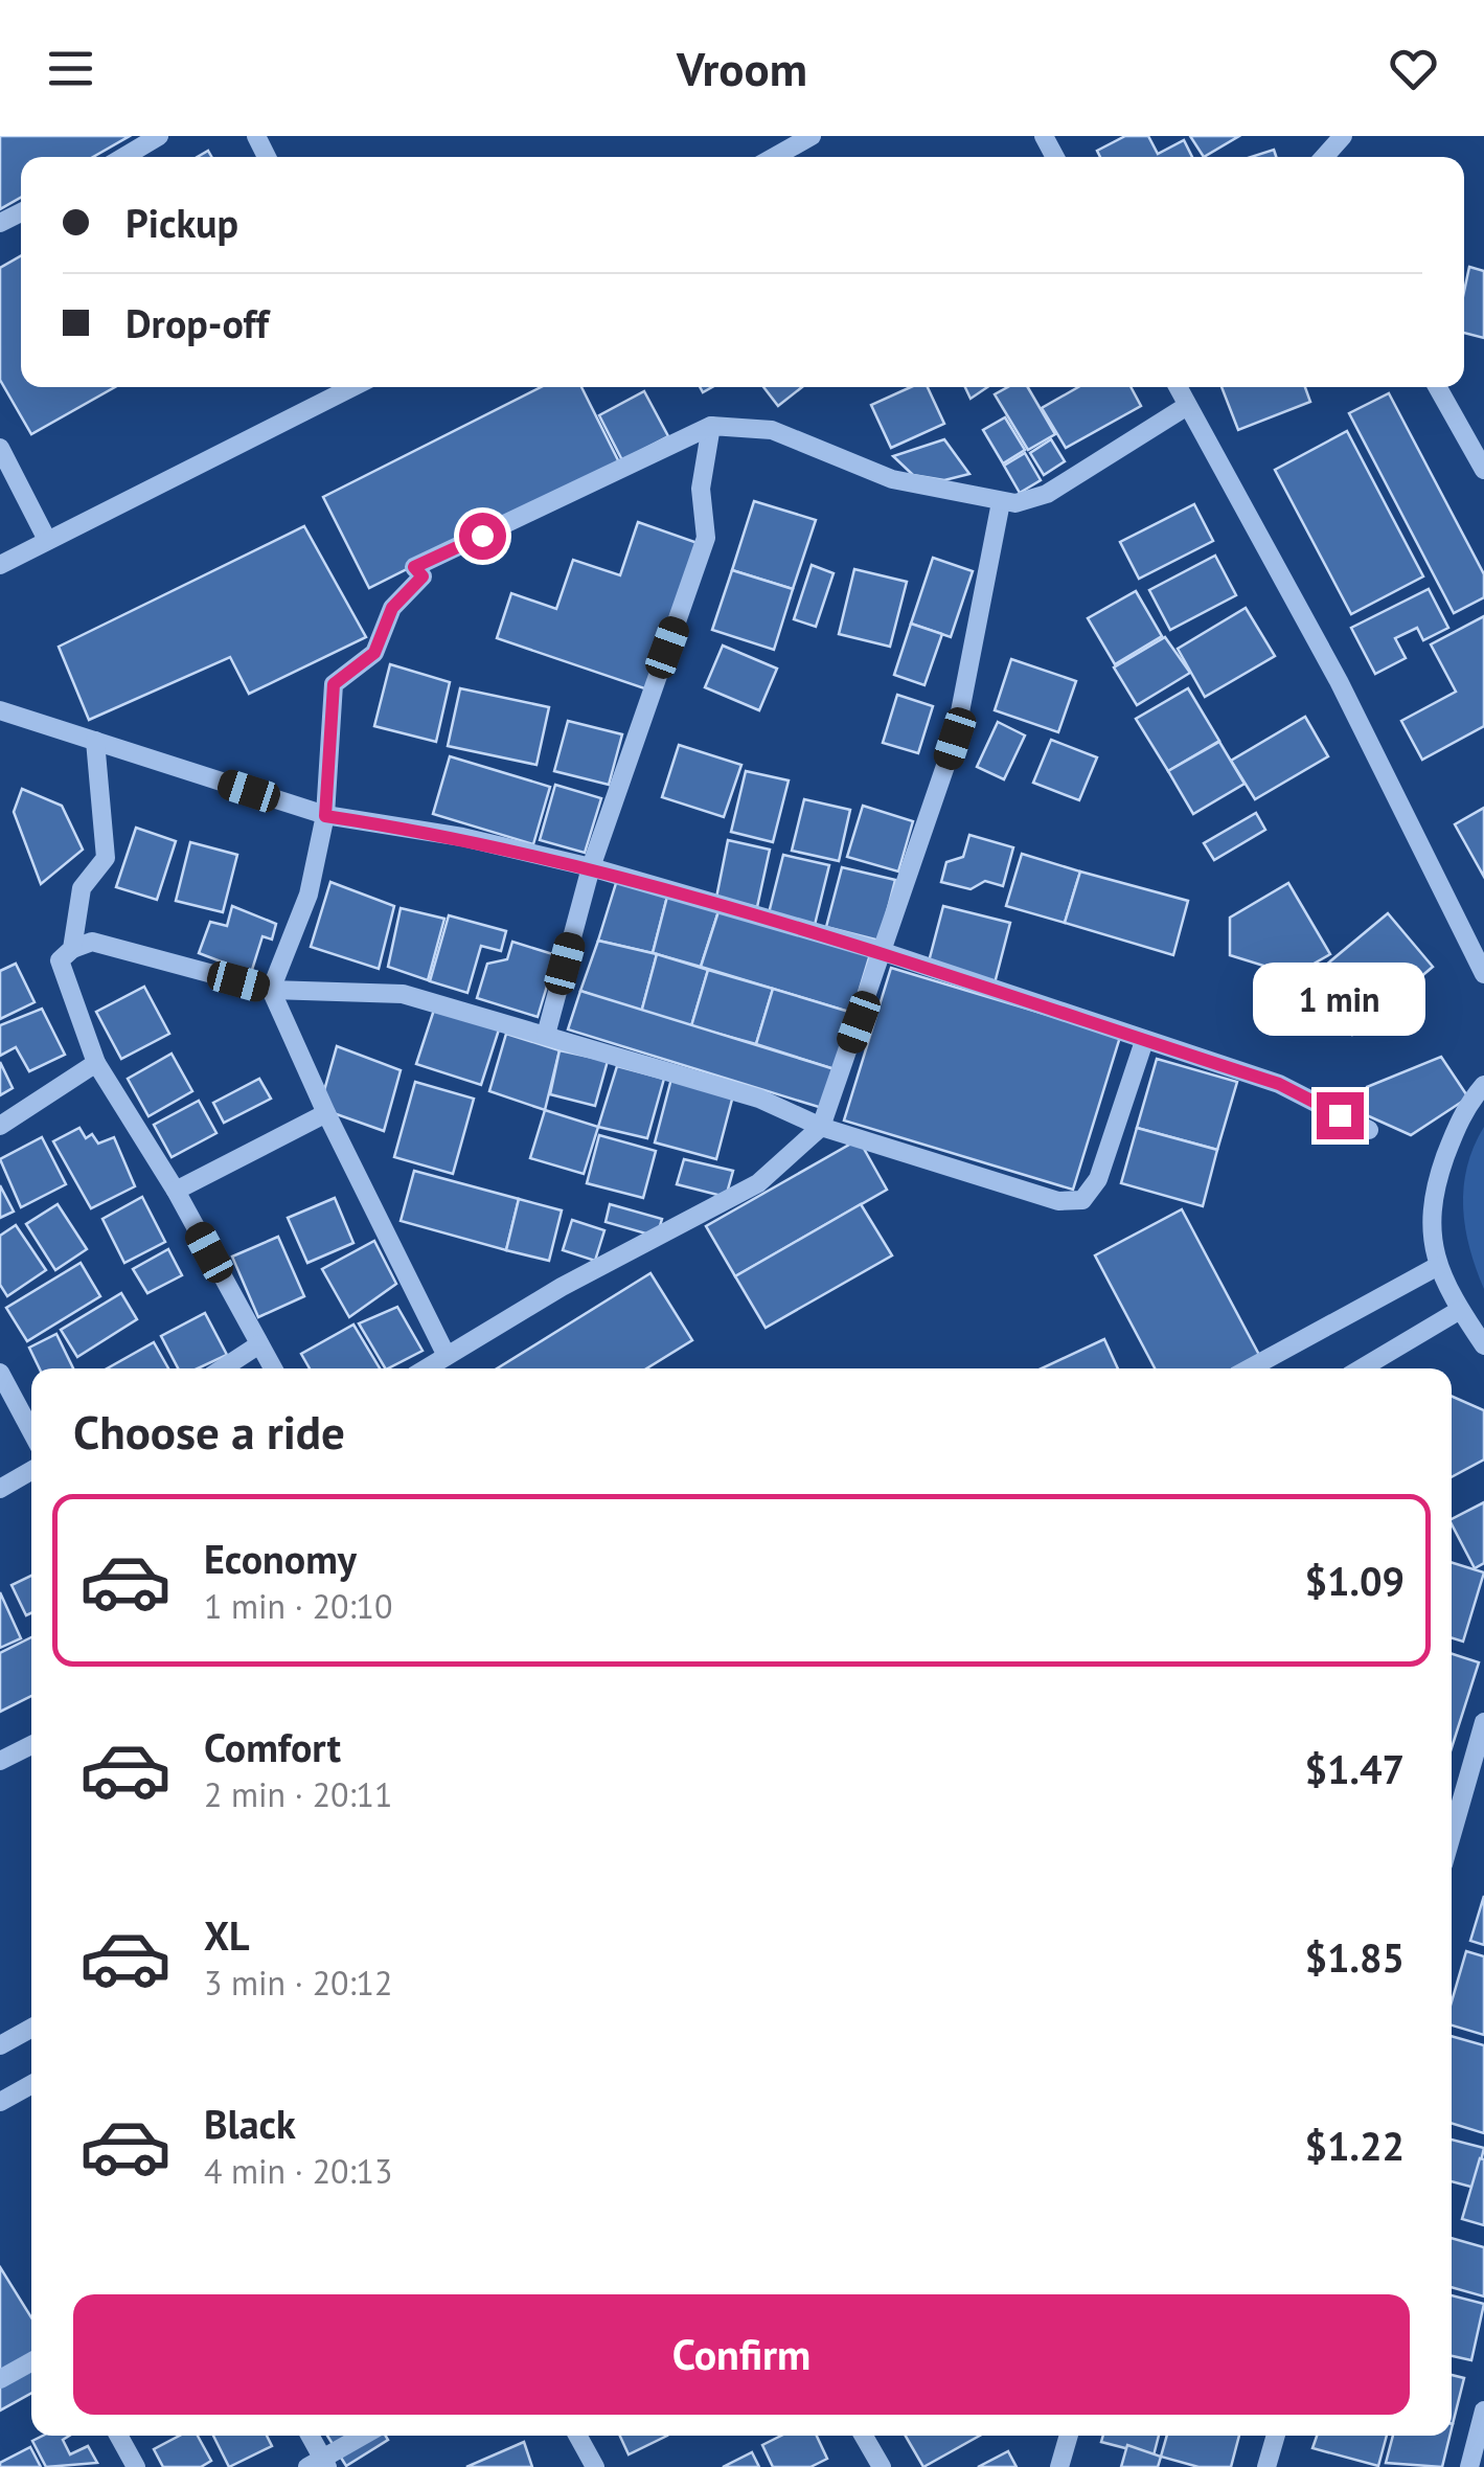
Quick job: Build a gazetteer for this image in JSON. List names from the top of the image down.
{
  "page": {
    "header": "Vroom",
    "banner": ["Pickup", "Drop-off"],
    "bubble": "1 min",
    "heading": "Choose a ride",
    "list": [
      {
        "name": "Economy",
        "note": "1 min · 20:10",
        "value": "$1.09"
      },
      {
        "name": "Comfort",
        "note": "2 min · 20:11",
        "value": "$1.47"
      },
      {
        "name": "XL",
        "note": "3 min · 20:12",
        "value": "$1.85"
      },
      {
        "name": "Black",
        "note": "4 min · 20:13",
        "value": "$1.22"
      }
    ],
    "buttons": "Confirm"
  }
}
